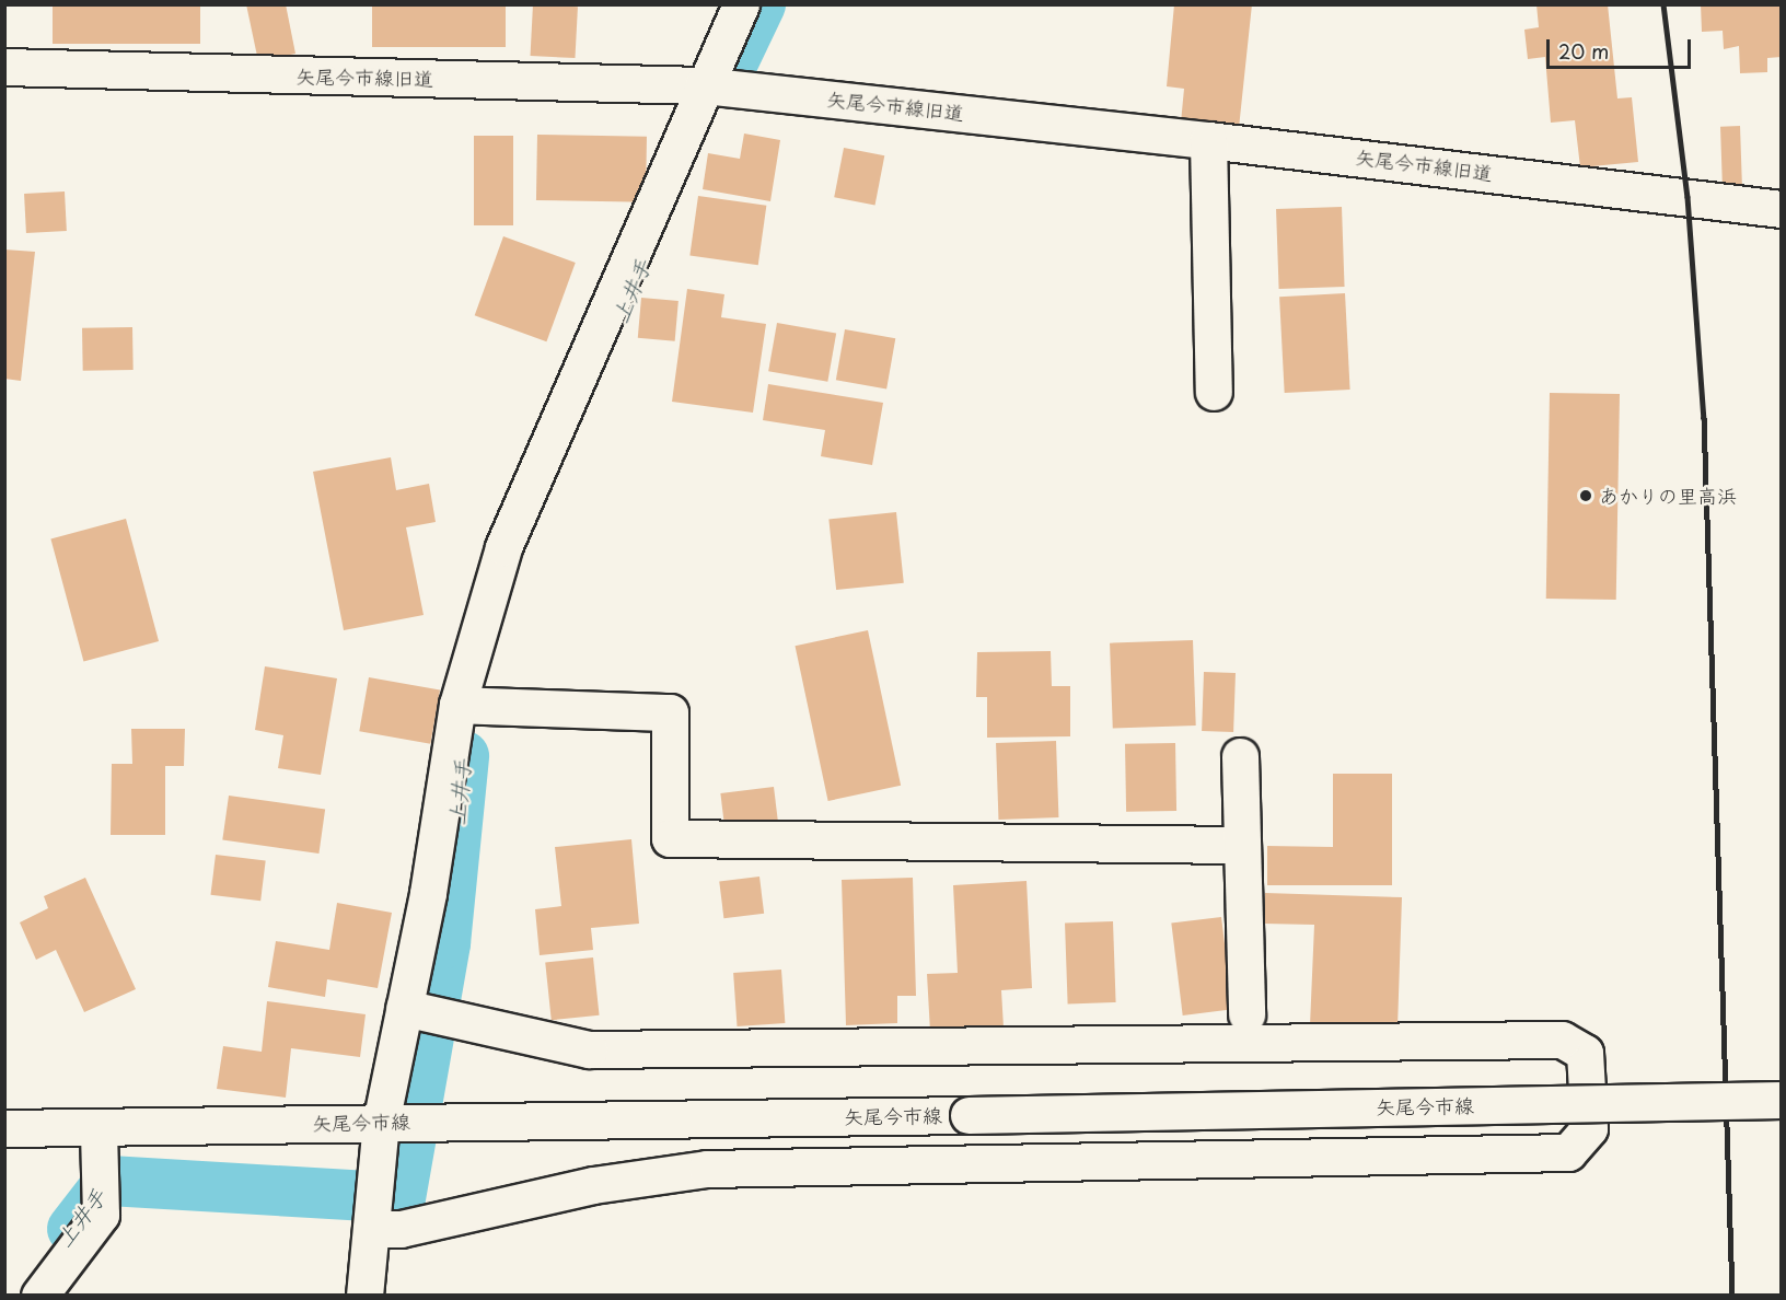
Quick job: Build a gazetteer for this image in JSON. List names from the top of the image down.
{
  "streets": {
    "street": ["矢尾今市線旧道", "矢尾今市線"]
  },
  "water": ["上井手"],
  "places": ["あかりの里高浜"],
  "scale_bar": "20 m"
}
